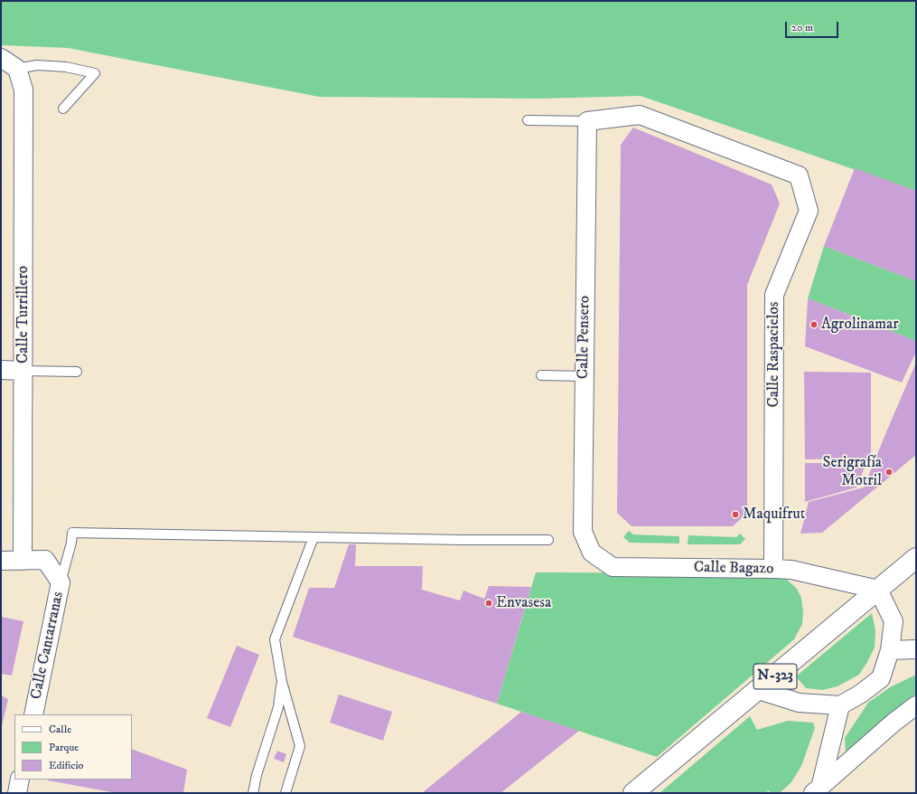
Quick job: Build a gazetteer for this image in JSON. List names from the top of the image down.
{
  "streets": {
    "highway": ["N-323"],
    "street": [
      "Calle Turrillero",
      "Calle Pensero",
      "Calle Raspacielos",
      "Calle Bagazo",
      "Calle Cantarranas"
    ]
  },
  "crossings": [
    ["Calle Turrillero", "Calle Cantarranas"],
    ["Calle Pensero", "Calle Raspacielos"],
    ["Calle Pensero", "Calle Bagazo"],
    ["Calle Raspacielos", "Calle Bagazo"],
    ["Calle Bagazo", "N-323"]
  ],
  "places": [
    "Agrolinamar",
    "Serigrafía Motril",
    "Maquifrut",
    "Envasesa"
  ],
  "legend": ["Calle", "Parque", "Edificio"],
  "scale_bar": "20 m"
}
